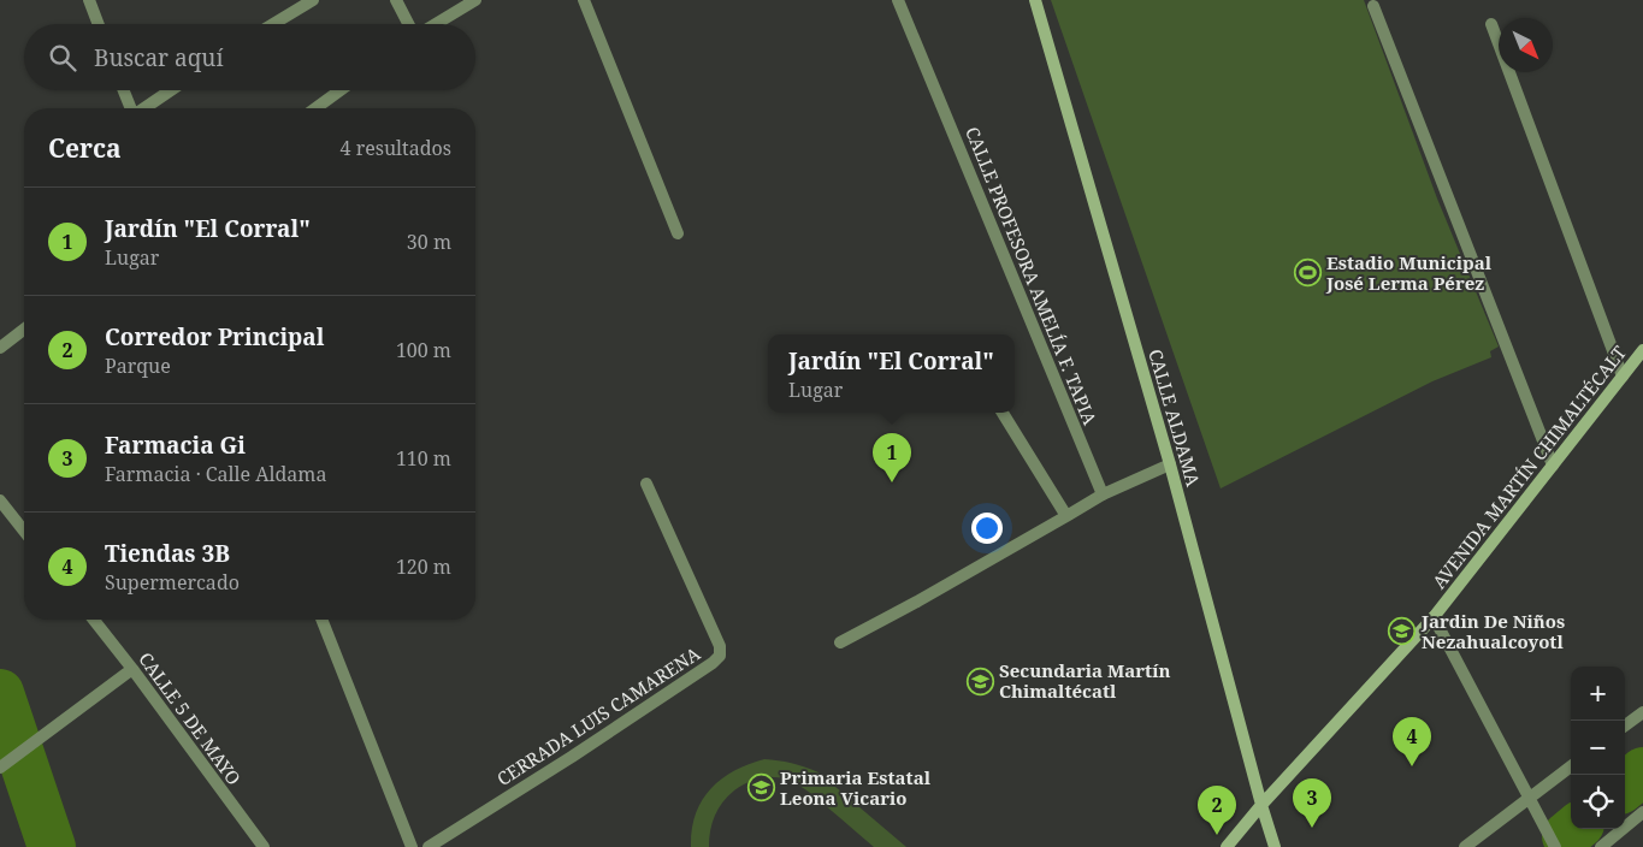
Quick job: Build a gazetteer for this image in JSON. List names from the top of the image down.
{
  "streets": {
    "main road": ["CALLE ALDAMA", "AVENIDA MARTÍN CHIMALTÉCALT"],
    "street": ["CALLE PROFESORA AMELÍA F. TAPIA", "CERRADA LUIS CAMARENA", "CALLE 5 DE MAYO"]
  },
  "crossings": [
    ["CALLE ALDAMA", "AVENIDA MARTÍN CHIMALTÉCALT"]
  ],
  "places": {
    "sports": ["Estadio Municipal José Lerma Pérez"],
    "school or university": ["Jardin De Niños Nezahualcoyotl", "Secundaria Martín Chimaltécatl", "Primaria Estatal Leona Vicario"]
  },
  "north": "bottom right",
  "page": {
    "search": "Buscar aquí",
    "heading": ["Cerca", "4 resultados"],
    "list": [
      {
        "mark": "1",
        "name": "Jardín \"El Corral\"",
        "note": "Lugar",
        "value": "30 m"
      },
      {
        "mark": "2",
        "name": "Corredor Principal",
        "note": "Parque",
        "value": "100 m"
      },
      {
        "mark": "3",
        "name": "Farmacia Gi",
        "note": "Farmacia · Calle Aldama",
        "value": "110 m"
      },
      {
        "mark": "4",
        "name": "Tiendas 3B",
        "note": "Supermercado",
        "value": "120 m"
      }
    ],
    "popup": ["Jardín \"El Corral\"", "Lugar"],
    "pins": [
      "1",
      "4",
      "3",
      "2"
    ],
    "map_buttons": ["+", "−"]
  }
}
